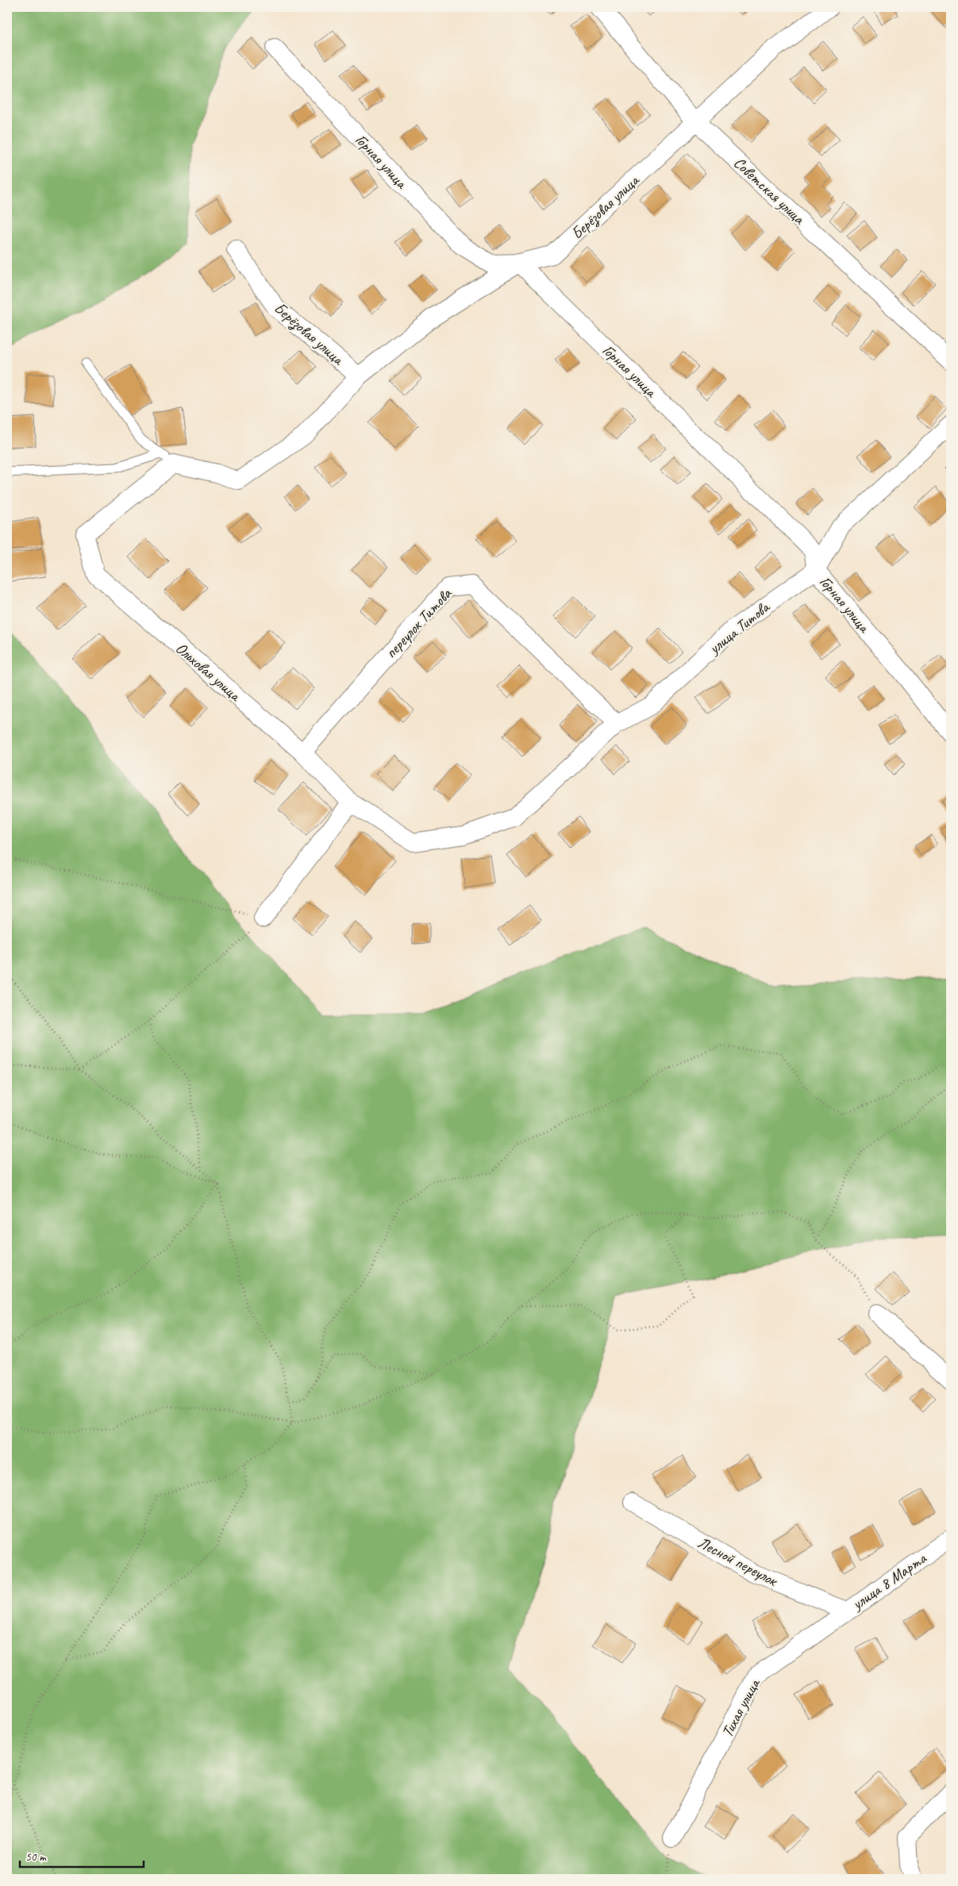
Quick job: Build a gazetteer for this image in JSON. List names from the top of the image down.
{
  "streets": {
    "street": [
      "Горная улица",
      "Советская улица",
      "Берёзовая улица",
      "переулок Титова",
      "улица Титова",
      "Ольховая улица",
      "Лесной переулок",
      "улица 8 Марта",
      "Тихая улица"
    ]
  },
  "crossings": [
    ["Горная улица", "Берёзовая улица"],
    ["Горная улица", "улица Титова"],
    ["Советская улица", "Берёзовая улица"],
    ["Берёзовая улица", "Ольховая улица"],
    ["переулок Титова", "улица Титова"],
    ["переулок Титова", "Ольховая улица"],
    ["улица Титова", "Ольховая улица"],
    ["Лесной переулок", "улица 8 Марта"],
    ["Лесной переулок", "Тихая улица"],
    ["улица 8 Марта", "Тихая улица"]
  ],
  "scale_bar": "50 m"
}
